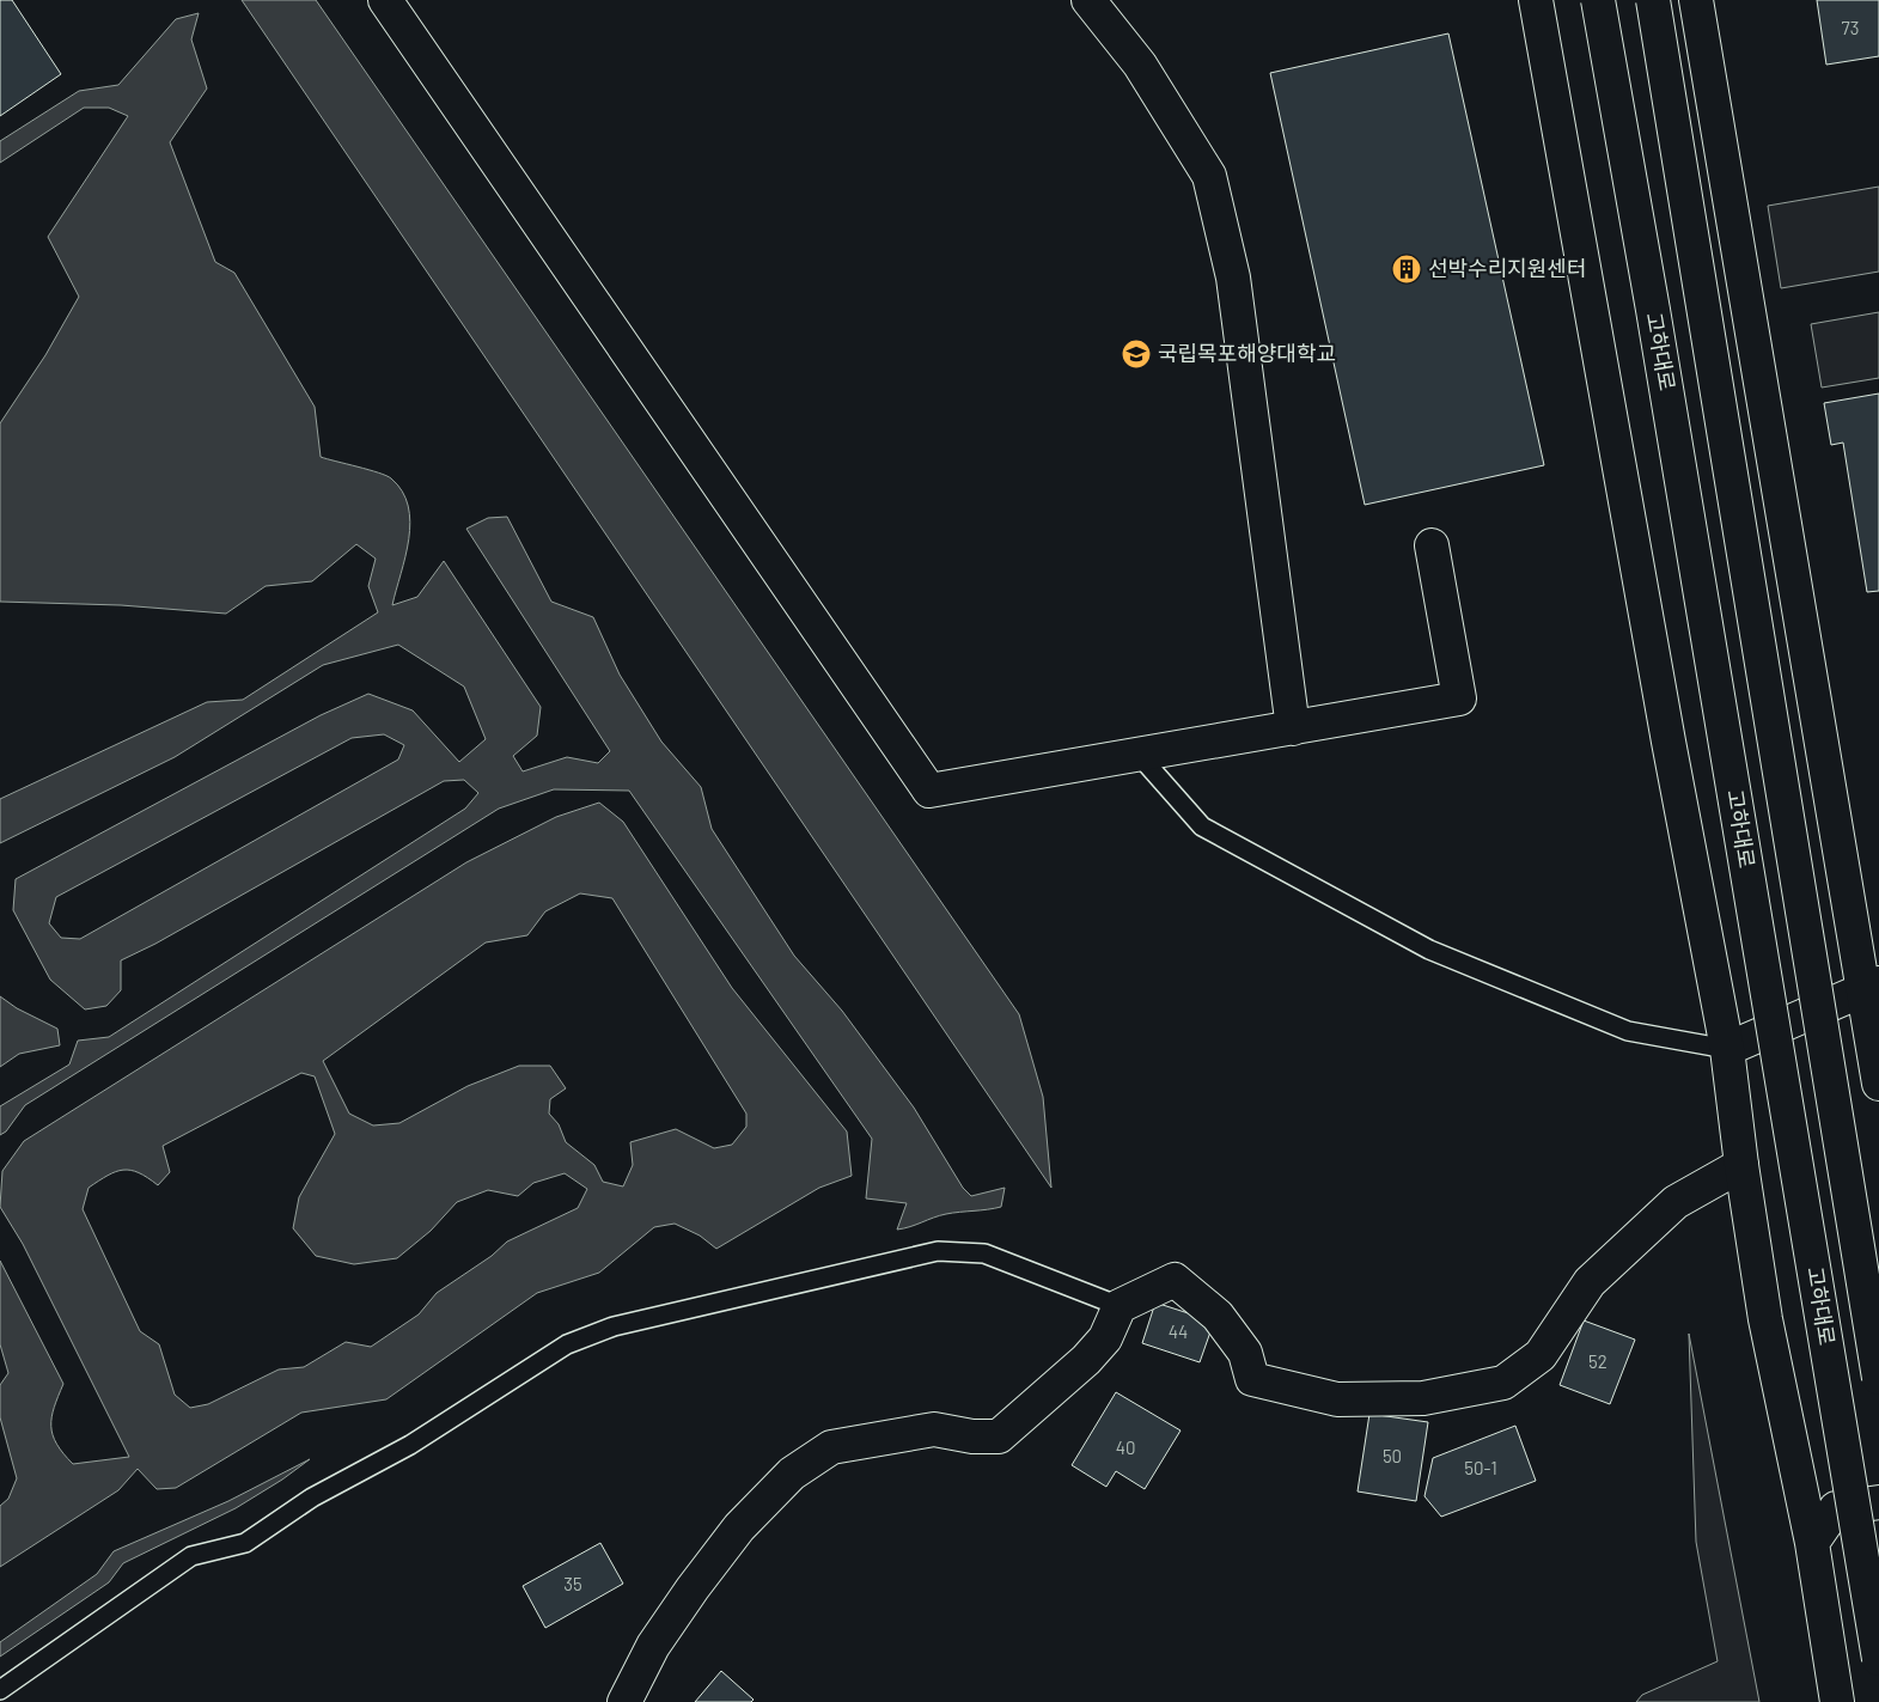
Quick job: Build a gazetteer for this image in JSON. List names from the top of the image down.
{
  "streets": {
    "main road": ["고하대로"]
  },
  "places": {
    "building": ["선박수리지원센터"],
    "school or university": ["국립목포해양대학교"]
  },
  "house_numbers": [
    "73",
    "44",
    "52",
    "40",
    "50",
    "50-1",
    "35"
  ]
}
